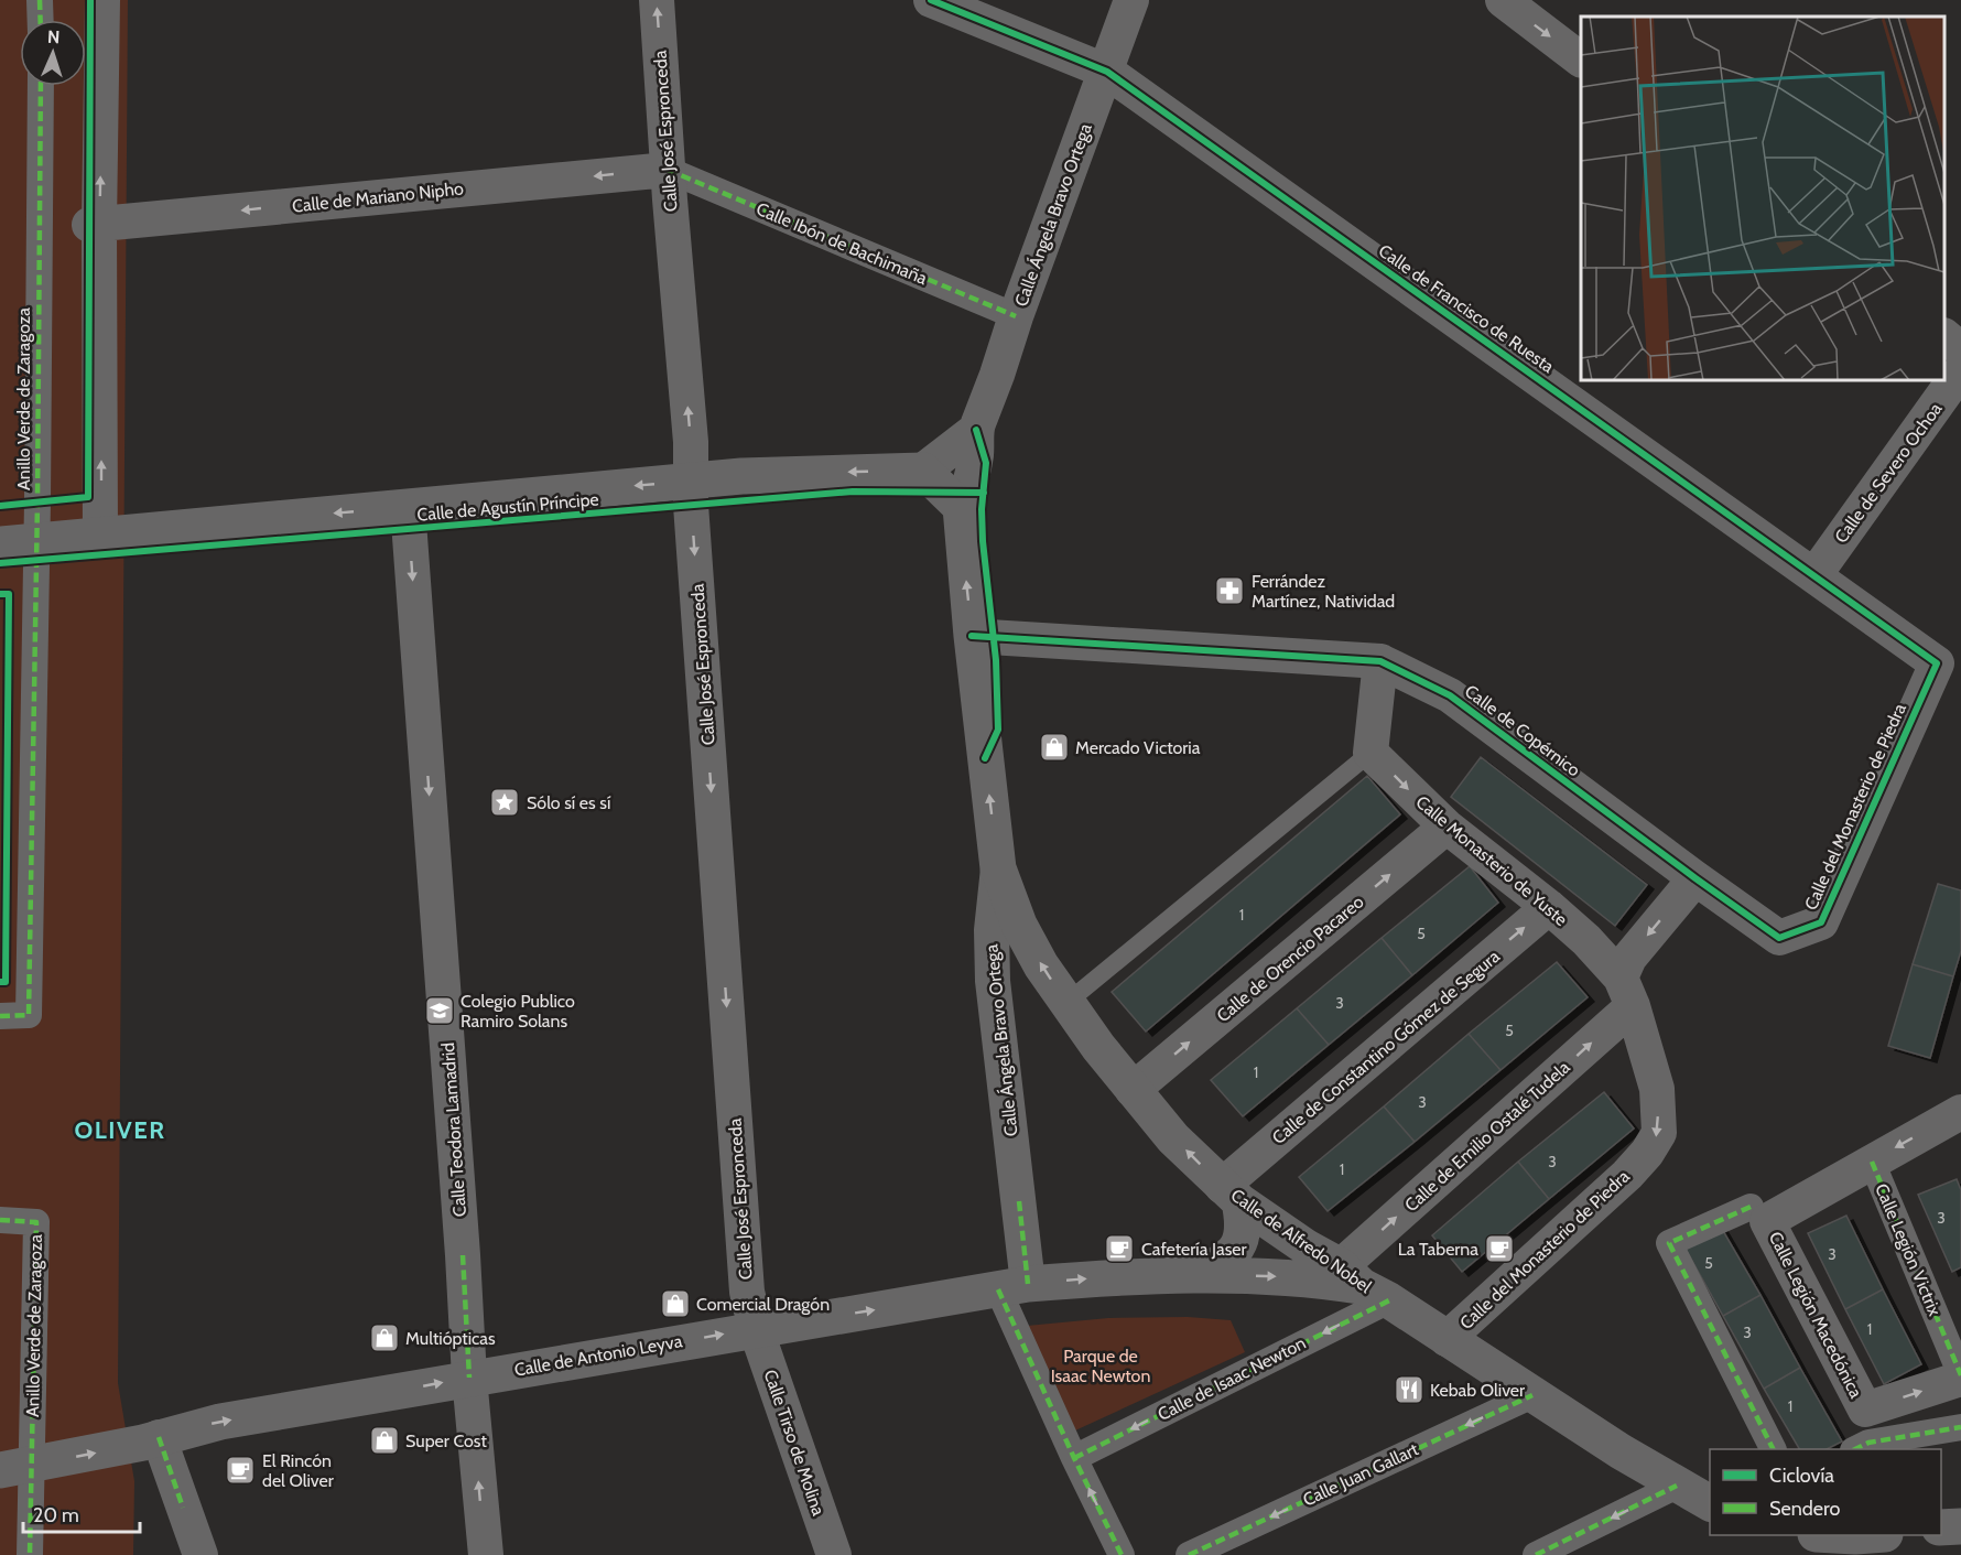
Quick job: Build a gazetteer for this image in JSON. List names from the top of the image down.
{
  "streets": {
    "street": [
      "Calle José Espronceda",
      "Calle de Mariano Nipho",
      "Calle Ángela Bravo Ortega",
      "Calle Ibón de Bachimaña",
      "Calle de Francisco de Ruesta",
      "Anillo Verde de Zaragoza",
      "Calle de Severo Ochoa",
      "Calle de Agustín Príncipe",
      "Calle de Copérnico",
      "Calle del Monasterio de Piedra",
      "Calle Monasterio de Yuste",
      "Calle de Orencio Pacareo",
      "Calle de Constantino Gómez de Segura",
      "Calle Teodora Lamadrid",
      "Calle de Emilio Ostalé Tudela",
      "Calle de Alfredo Nobel",
      "Calle Legión Victrix",
      "Calle Legión Macedónica",
      "Calle de Antonio Leyva",
      "Calle de Isaac Newton",
      "Calle Tirso de Molina",
      "Calle Juan Gallart"
    ]
  },
  "crossings": [
    ["Calle José Espronceda", "Calle de Mariano Nipho"],
    ["Calle José Espronceda", "Calle Ibón de Bachimaña"],
    ["Calle José Espronceda", "Calle de Agustín Príncipe"],
    ["Calle José Espronceda", "Calle de Antonio Leyva"],
    ["Calle José Espronceda", "Calle Tirso de Molina"],
    ["Calle de Mariano Nipho", "Calle Ibón de Bachimaña"],
    ["Calle Ángela Bravo Ortega", "Calle Ibón de Bachimaña"],
    ["Calle Ángela Bravo Ortega", "Calle de Francisco de Ruesta"],
    ["Calle Ángela Bravo Ortega", "Calle de Copérnico"],
    ["Calle Ángela Bravo Ortega", "Calle de Alfredo Nobel"],
    ["Calle Ángela Bravo Ortega", "Calle de Antonio Leyva"],
    ["Calle de Francisco de Ruesta", "Calle de Severo Ochoa"],
    ["Calle de Francisco de Ruesta", "Calle del Monasterio de Piedra"],
    ["Anillo Verde de Zaragoza", "Calle de Agustín Príncipe"],
    ["Anillo Verde de Zaragoza", "Calle de Antonio Leyva"],
    ["Calle de Agustín Príncipe", "Calle Teodora Lamadrid"],
    ["Calle de Copérnico", "Calle del Monasterio de Piedra"],
    ["Calle del Monasterio de Piedra", "Calle Monasterio de Yuste"],
    ["Calle del Monasterio de Piedra", "Calle de Emilio Ostalé Tudela"],
    ["Calle del Monasterio de Piedra", "Calle de Alfredo Nobel"],
    ["Calle Monasterio de Yuste", "Calle de Orencio Pacareo"],
    ["Calle Monasterio de Yuste", "Calle de Constantino Gómez de Segura"],
    ["Calle Monasterio de Yuste", "Calle de Emilio Ostalé Tudela"],
    ["Calle de Orencio Pacareo", "Calle de Alfredo Nobel"],
    ["Calle de Constantino Gómez de Segura", "Calle de Alfredo Nobel"],
    ["Calle de Constantino Gómez de Segura", "Calle de Antonio Leyva"],
    ["Calle Teodora Lamadrid", "Calle de Antonio Leyva"],
    ["Calle de Emilio Ostalé Tudela", "Calle de Alfredo Nobel"],
    ["Calle de Emilio Ostalé Tudela", "Calle de Antonio Leyva"],
    ["Calle de Emilio Ostalé Tudela", "Calle de Isaac Newton"],
    ["Calle de Alfredo Nobel", "Calle de Antonio Leyva"],
    ["Calle de Alfredo Nobel", "Calle de Isaac Newton"],
    ["Calle de Alfredo Nobel", "Calle Juan Gallart"],
    ["Calle Legión Victrix", "Calle Legión Macedónica"],
    ["Calle de Antonio Leyva", "Calle de Isaac Newton"],
    ["Calle de Antonio Leyva", "Calle Tirso de Molina"]
  ],
  "one_way": [
    "Calle de Mariano Nipho",
    "Calle de Agustín Príncipe",
    "Calle del Monasterio de Piedra",
    "Calle de Orencio Pacareo",
    "Calle de Constantino Gómez de Segura",
    "Calle de Emilio Ostalé Tudela",
    "Calle Legión Macedónica",
    "Calle de Antonio Leyva",
    "Calle de Isaac Newton",
    "Calle Juan Gallart"
  ],
  "districts": ["OLIVER"],
  "parks": ["Parque de Isaac Newton"],
  "places": {
    "pharmacy": ["Ferrández Martínez, Natividad"],
    "shop": [
      "Mercado Victoria",
      "Comercial Dragón",
      "Multiópticas",
      "Super Cost"
    ],
    "place": ["Sólo sí es sí"],
    "school or university": ["Colegio Publico Ramiro Solans"],
    "cafe": ["Cafetería Jaser", "La Taberna", "El Rincón del Oliver"],
    "restaurant": ["Kebab Oliver"]
  },
  "house_numbers": [
    "1",
    "5",
    "3",
    "5",
    "1",
    "3",
    "3",
    "1",
    "3",
    "3",
    "5",
    "1",
    "3",
    "1"
  ],
  "legend": ["Ciclovía", "Sendero"],
  "scale_bar": "20 m",
  "north": "top"
}
